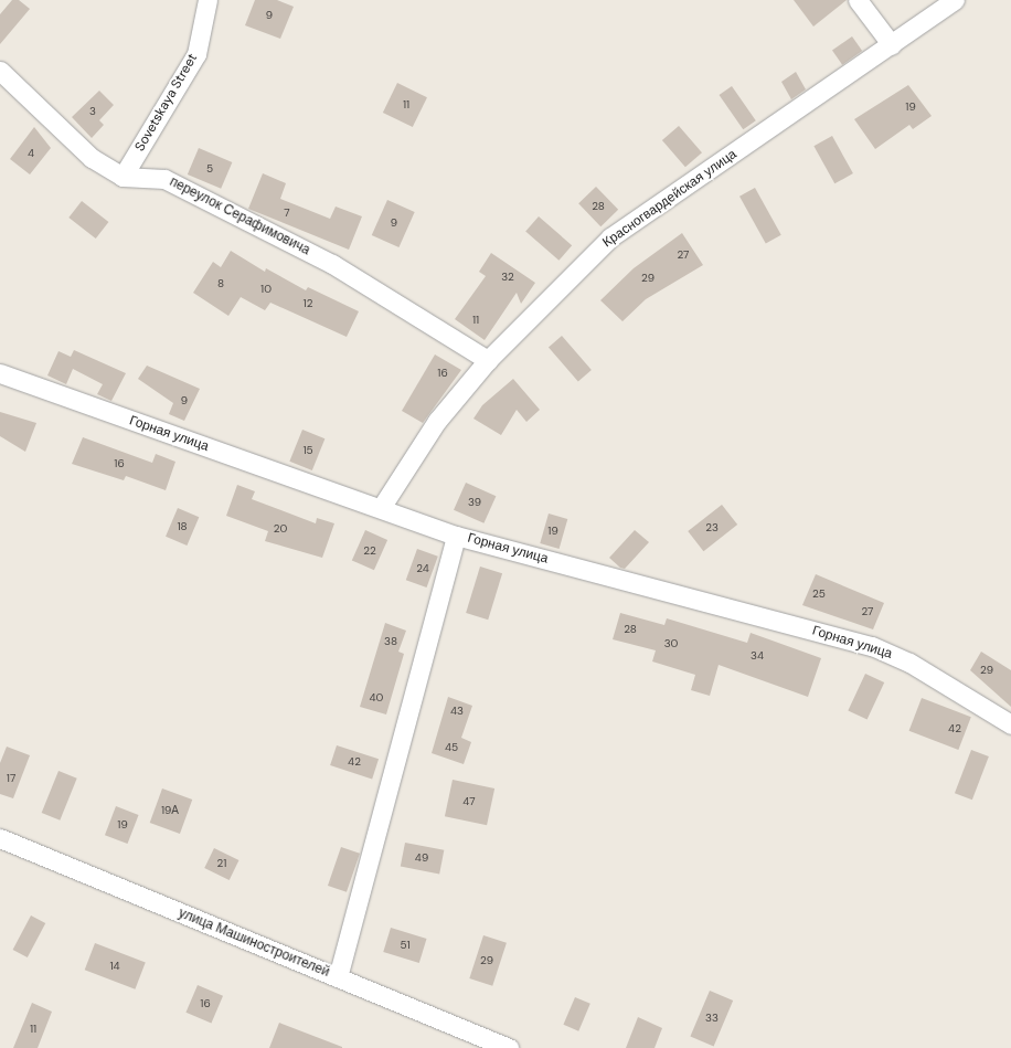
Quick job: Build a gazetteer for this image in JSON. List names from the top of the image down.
{
  "streets": {
    "street": [
      "Sovetskaya Street",
      "Красногвардейская улица",
      "переулок Серафимовича",
      "Горная улица",
      "улица Машиностроителей"
    ]
  },
  "crossings": [
    ["Sovetskaya Street", "переулок Серафимовича"],
    ["Красногвардейская улица", "переулок Серафимовича"],
    ["Красногвардейская улица", "Горная улица"]
  ],
  "house_numbers": [
    "9",
    "11",
    "19",
    "3",
    "4",
    "5",
    "28",
    "7",
    "9",
    "27",
    "32",
    "29",
    "8",
    "10",
    "12",
    "11",
    "16",
    "9",
    "15",
    "16",
    "39",
    "18",
    "23",
    "20",
    "19",
    "22",
    "24",
    "25",
    "27",
    "28",
    "38",
    "30",
    "34",
    "29",
    "40",
    "43",
    "42",
    "45",
    "42",
    "17",
    "47",
    "19А",
    "19",
    "49",
    "21",
    "51",
    "29",
    "14",
    "16",
    "33",
    "11"
  ]
}
